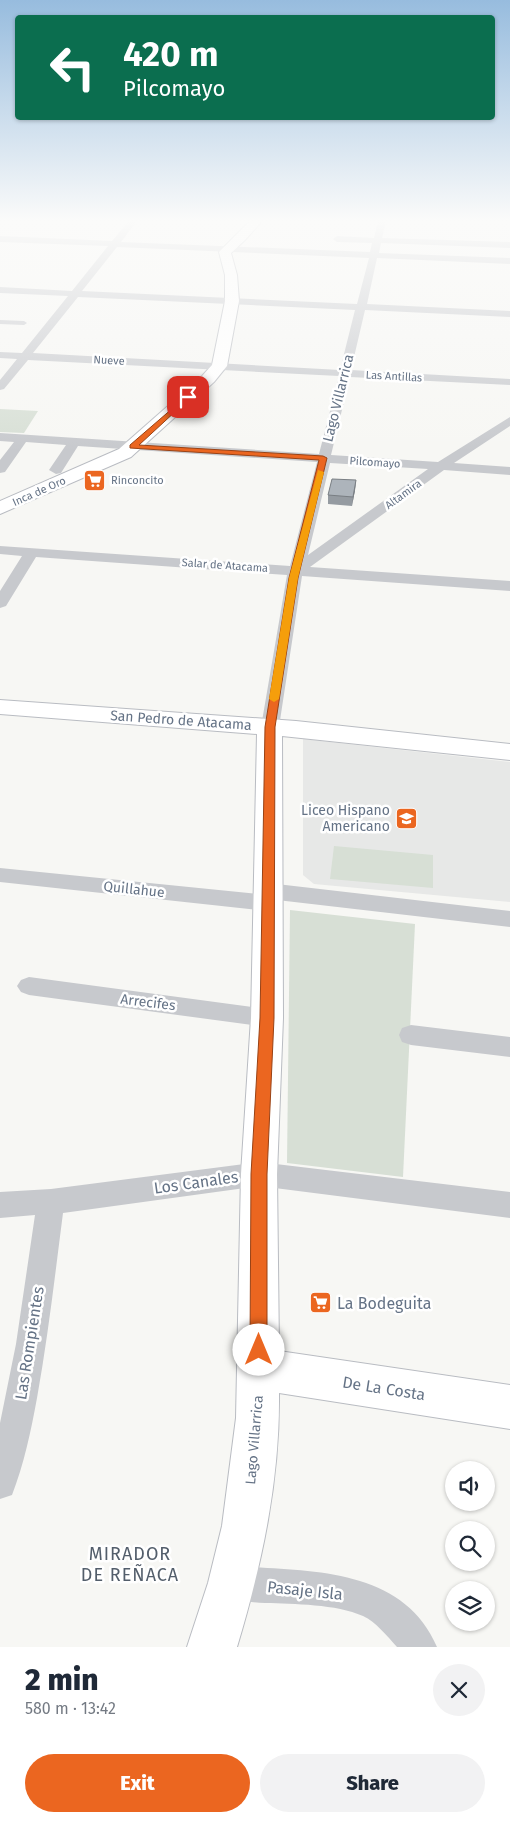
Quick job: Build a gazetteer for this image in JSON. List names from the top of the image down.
{
  "streets": {
    "street": [
      "Nueve",
      "Las Antillas",
      "Lago Villarrica",
      "Pilcomayo",
      "Inca de Oro",
      "Altamira",
      "Salar de Atacama",
      "San Pedro de Atacama",
      "Quillahue",
      "Arrecifes",
      "Los Canales",
      "Las Rompientes",
      "De La Costa",
      "Pasaje Isla"
    ]
  },
  "crossings": [
    ["Nueve", "Las Antillas"],
    ["Nueve", "Inca de Oro"],
    ["Las Antillas", "Lago Villarrica"],
    ["Las Antillas", "Inca de Oro"],
    ["Lago Villarrica", "Pilcomayo"],
    ["Lago Villarrica", "Altamira"],
    ["Lago Villarrica", "Salar de Atacama"],
    ["Lago Villarrica", "San Pedro de Atacama"],
    ["Lago Villarrica", "Quillahue"],
    ["Lago Villarrica", "Arrecifes"],
    ["Lago Villarrica", "Los Canales"],
    ["Lago Villarrica", "De La Costa"],
    ["Lago Villarrica", "Pasaje Isla"],
    ["Pilcomayo", "Inca de Oro"],
    ["Pilcomayo", "Altamira"],
    ["Altamira", "Salar de Atacama"],
    ["Los Canales", "Las Rompientes"]
  ],
  "districts": ["MIRADOR DE REÑACA"],
  "places": {
    "supermarket": ["Rinconcito", "La Bodeguita"],
    "school or university": ["Liceo Hispano Americano"]
  },
  "page": {
    "turn": ["420 m", "Pilcomayo"],
    "heading": ["2 min", "580 m · 13:42"],
    "buttons": ["Exit", "Share"]
  }
}
